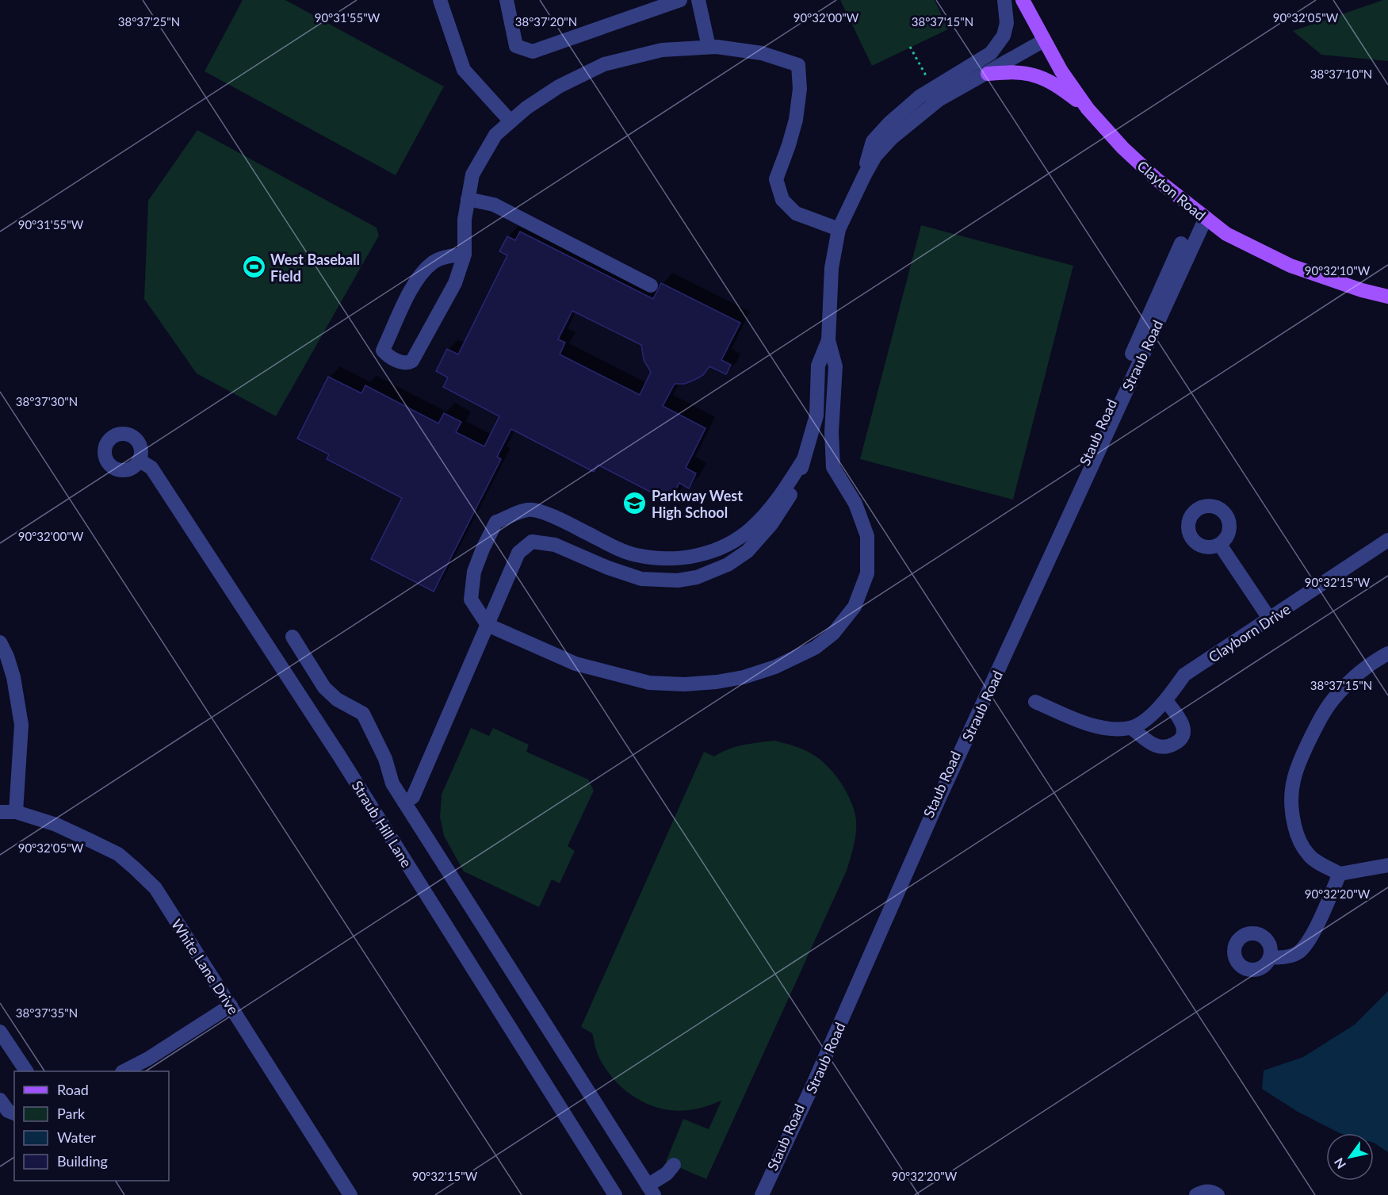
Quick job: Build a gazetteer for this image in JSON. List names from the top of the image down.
{
  "streets": {
    "main road": ["Clayton Road"],
    "street": [
      "Straub Road",
      "Staub Road",
      "Clayborn Drive",
      "Straub Hill Lane",
      "White Lane Drive"
    ]
  },
  "crossings": [
    ["Clayton Road", "Straub Road"],
    ["Straub Road", "Staub Road"]
  ],
  "places": {
    "sports": ["West Baseball Field"],
    "school or university": ["Parkway West High School"]
  },
  "legend": [
    "Road",
    "Park",
    "Water",
    "Building"
  ],
  "north": "bottom left",
  "coordinates": [
    "90°31'55\"W",
    "90°32'00\"W",
    "90°32'05\"W",
    "38°37'15\"N",
    "38°37'25\"N",
    "38°37'20\"N",
    "38°37'10\"N",
    "90°32'10\"W",
    "38°37'30\"N",
    "90°32'15\"W",
    "90°32'20\"W",
    "38°37'35\"N"
  ]
}
